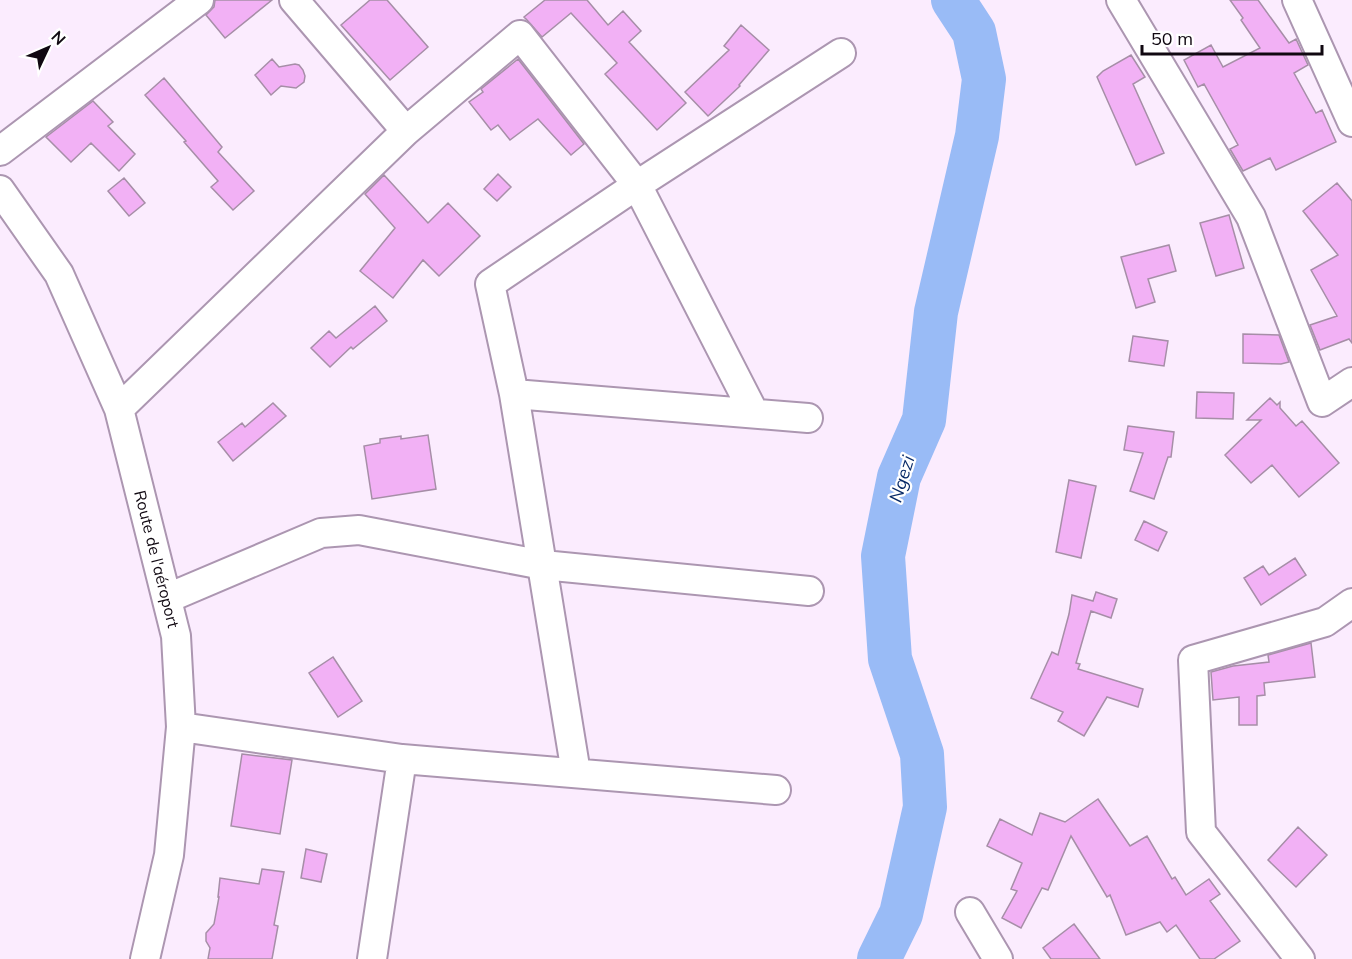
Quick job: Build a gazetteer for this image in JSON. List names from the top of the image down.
{
  "streets": {
    "street": ["Route de l'aéroport"]
  },
  "water": ["Ngezi"],
  "scale_bar": "50 m",
  "north": "top right"
}
